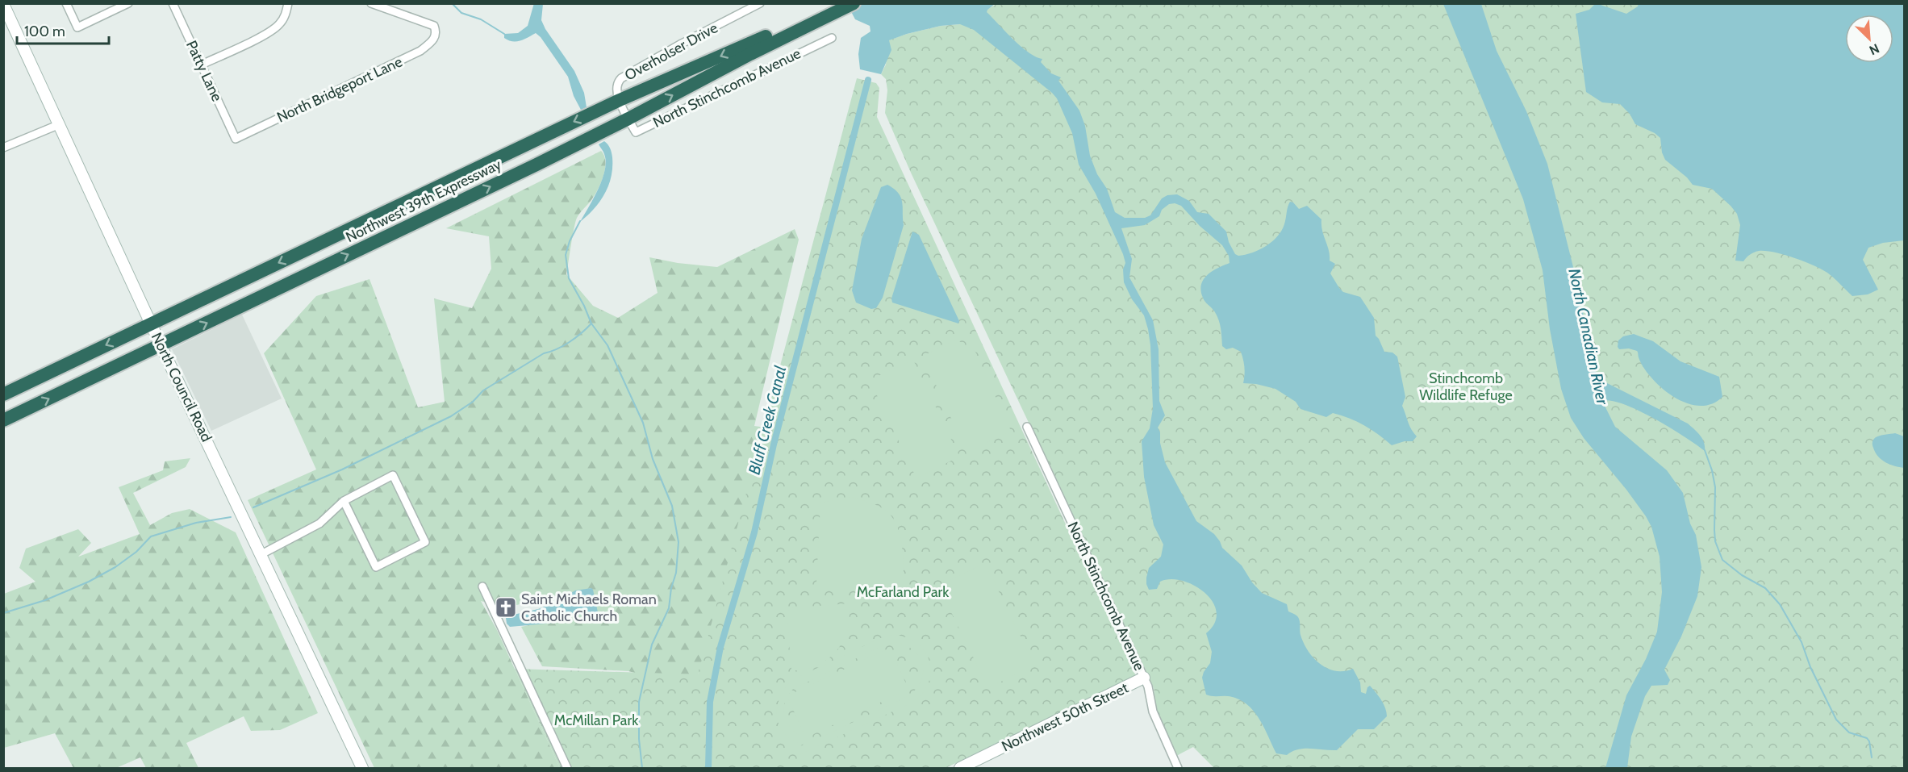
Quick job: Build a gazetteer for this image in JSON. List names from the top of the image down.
{
  "streets": {
    "highway": ["Northwest 39th Expressway"],
    "main road": ["North Council Road", "Northwest 50th Street"],
    "street": [
      "Overholser Drive",
      "Patty Lane",
      "North Stinchcomb Avenue",
      "North Bridgeport Lane"
    ]
  },
  "crossings": [
    ["Overholser Drive", "North Stinchcomb Avenue"],
    ["Overholser Drive", "Northwest 39th Expressway"],
    ["Patty Lane", "North Bridgeport Lane"],
    ["North Stinchcomb Avenue", "Northwest 39th Expressway"],
    ["North Stinchcomb Avenue", "Northwest 50th Street"],
    ["Northwest 39th Expressway", "North Council Road"]
  ],
  "water": ["North Canadian River", "Bluff Creek Canal"],
  "parks": ["Stinchcomb Wildlife Refuge", "McFarland Park", "McMillan Park"],
  "places": {
    "church": ["Saint Michaels Roman Catholic Church"]
  },
  "scale_bar": "100 m",
  "north": "bottom right"
}
